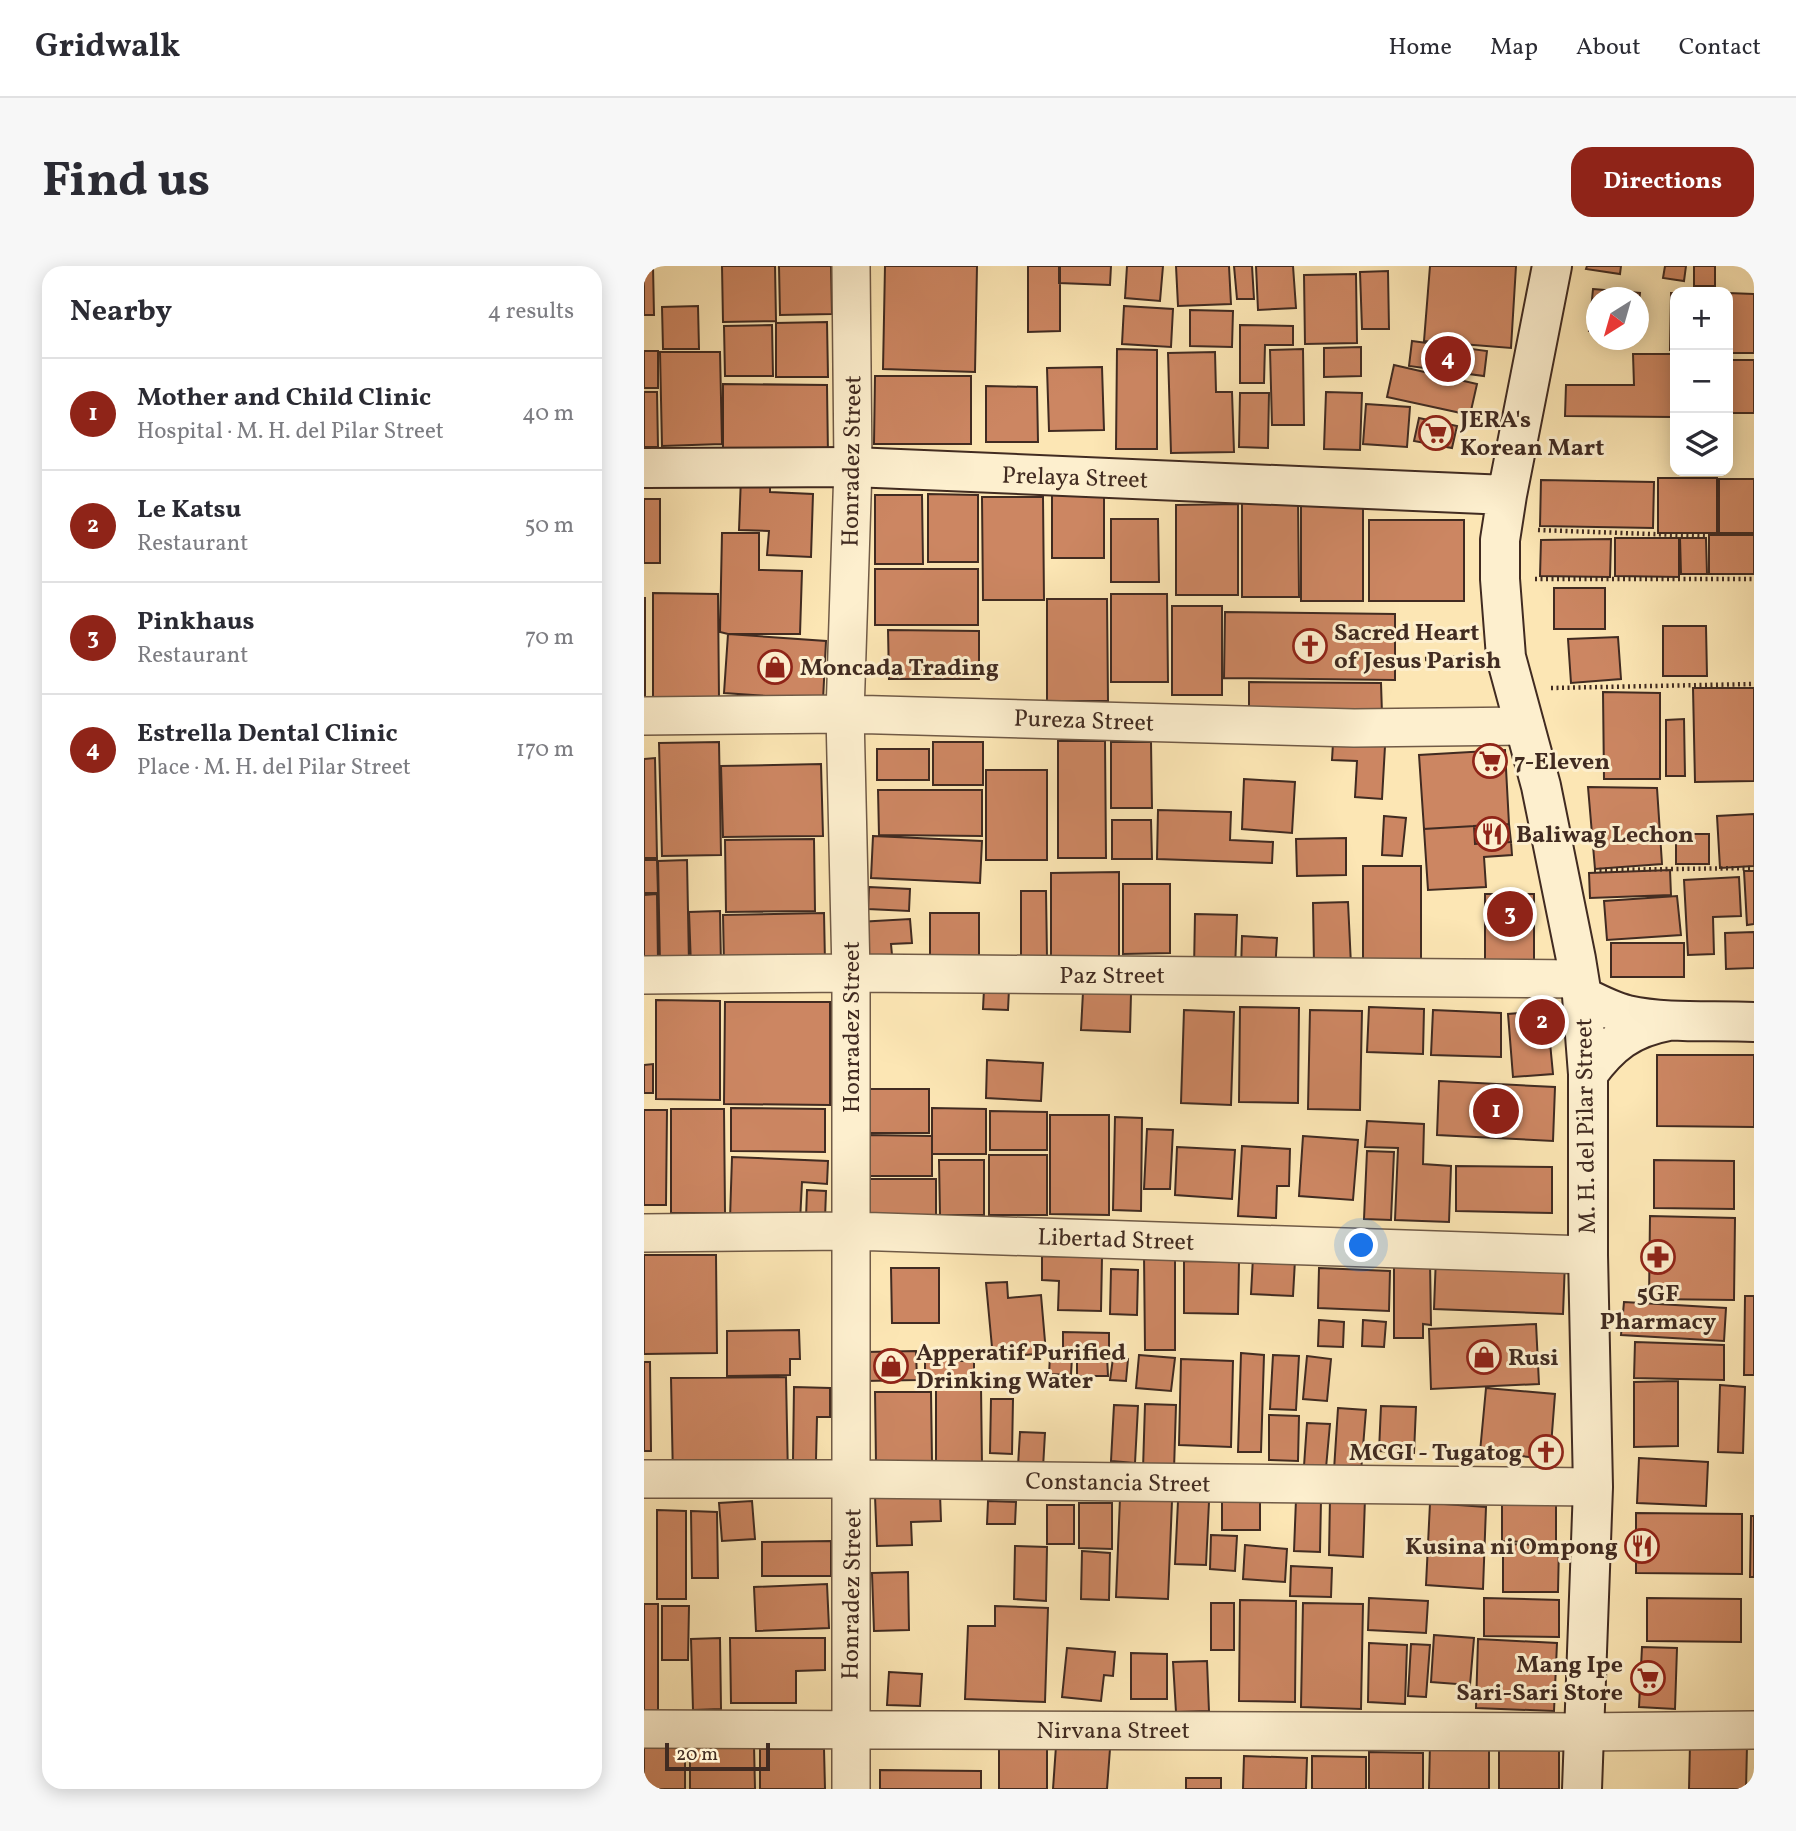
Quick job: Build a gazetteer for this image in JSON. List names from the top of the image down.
{
  "streets": {
    "main road": ["Prelaya Street", "M. H. del Pilar Street"],
    "street": [
      "Honradez Street",
      "Pureza Street",
      "Paz Street",
      "Libertad Street",
      "Constancia Street",
      "Nirvana Street"
    ]
  },
  "crossings": [
    ["Honradez Street", "Prelaya Street"],
    ["Honradez Street", "Pureza Street"],
    ["Honradez Street", "Paz Street"],
    ["Honradez Street", "Libertad Street"],
    ["Honradez Street", "Constancia Street"],
    ["Honradez Street", "Nirvana Street"],
    ["Prelaya Street", "M. H. del Pilar Street"],
    ["Pureza Street", "M. H. del Pilar Street"],
    ["Paz Street", "M. H. del Pilar Street"],
    ["M. H. del Pilar Street", "Libertad Street"],
    ["M. H. del Pilar Street", "Constancia Street"],
    ["M. H. del Pilar Street", "Nirvana Street"]
  ],
  "places": {
    "supermarket": ["JERA's Korean Mart", "7-Eleven", "Mang Ipe Sari-Sari Store"],
    "church": ["Sacred Heart of Jesus Parish", "MCGI - Tugatog"],
    "shop": ["Moncada Trading", "Rusi", "Apperatif Purified Drinking Water"],
    "restaurant": ["Baliwag Lechon", "Kusina ni Ompong"],
    "pharmacy": ["5GF Pharmacy"]
  },
  "scale_bar": "20 m",
  "north": "bottom left",
  "page": {
    "header": "Gridwalk",
    "nav": [
      "Home",
      "Map",
      "About",
      "Contact"
    ],
    "buttons": "Directions",
    "title": "Find us",
    "heading": ["Nearby", "4 results"],
    "map_buttons": ["+", "−"],
    "pins": [
      "4",
      "3",
      "2",
      "1"
    ],
    "list": [
      {
        "mark": "1",
        "name": "Mother and Child Clinic",
        "note": "Hospital · M. H. del Pilar Street",
        "value": "40 m"
      },
      {
        "mark": "2",
        "name": "Le Katsu",
        "note": "Restaurant",
        "value": "50 m"
      },
      {
        "mark": "3",
        "name": "Pinkhaus",
        "note": "Restaurant",
        "value": "70 m"
      },
      {
        "mark": "4",
        "name": "Estrella Dental Clinic",
        "note": "Place · M. H. del Pilar Street",
        "value": "170 m"
      }
    ],
    "scale": "20 m"
  }
}
